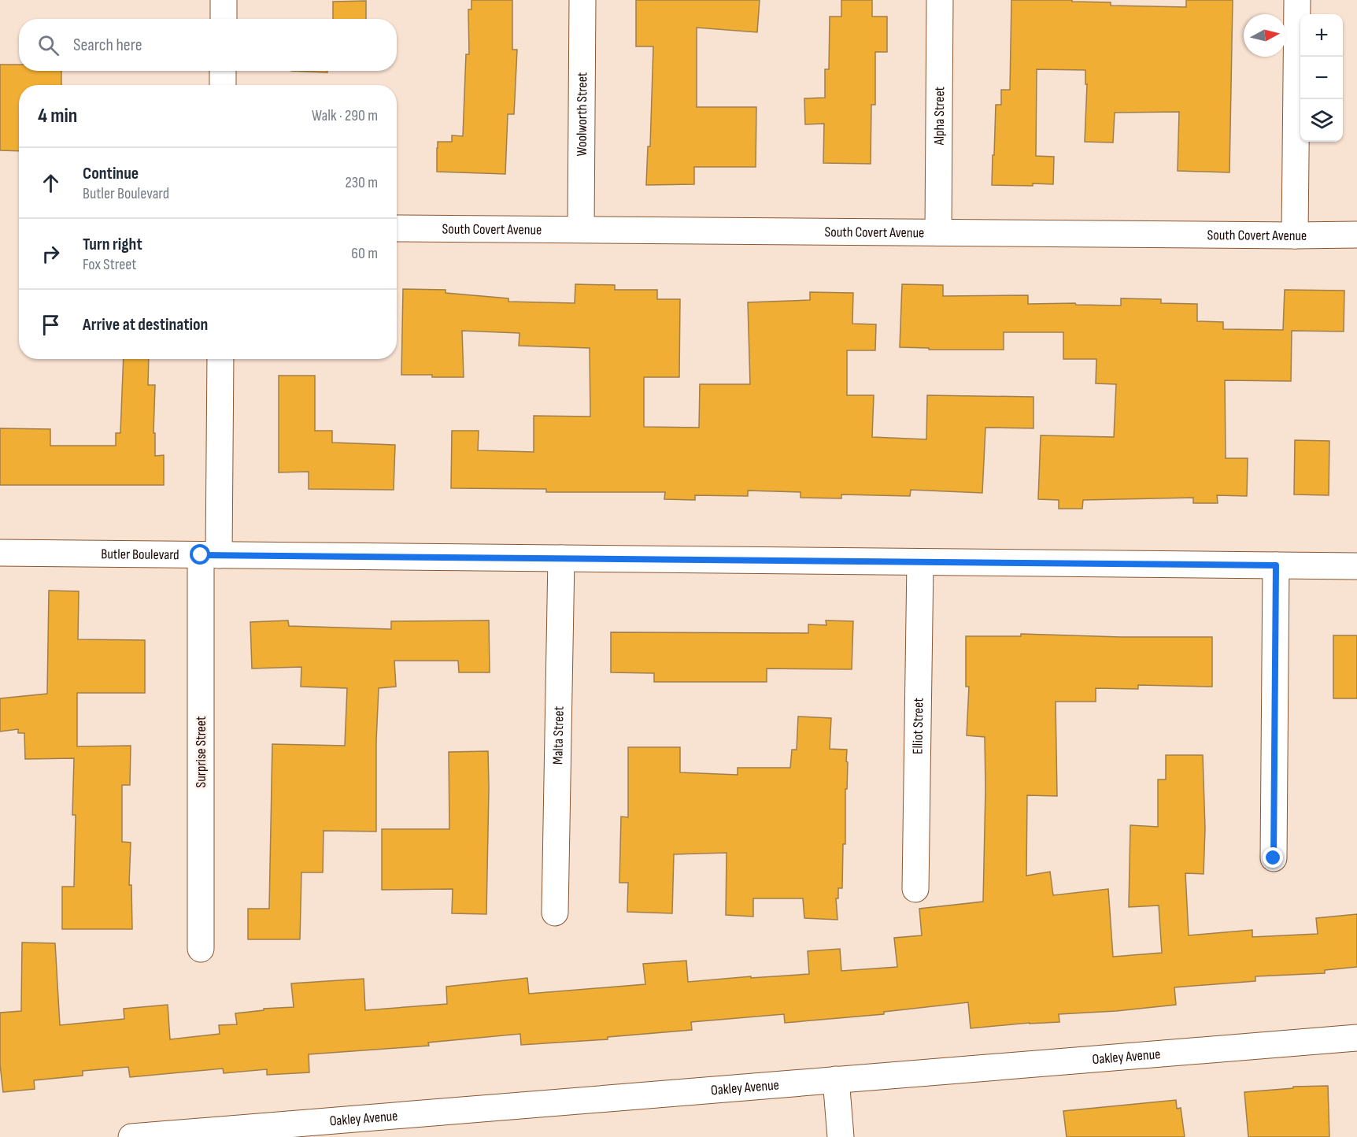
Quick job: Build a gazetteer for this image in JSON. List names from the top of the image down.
{
  "streets": {
    "street": [
      "Woolworth Street",
      "Alpha Street",
      "South Covert Avenue",
      "Butler Boulevard",
      "Elliot Street",
      "Malta Street",
      "Surprise Street",
      "Oakley Avenue"
    ]
  },
  "crossings": [
    ["Woolworth Street", "South Covert Avenue"],
    ["Alpha Street", "South Covert Avenue"],
    ["Butler Boulevard", "Elliot Street"],
    ["Butler Boulevard", "Malta Street"],
    ["Butler Boulevard", "Surprise Street"]
  ],
  "north": "right",
  "page": {
    "map_buttons": ["+", "−"],
    "search": "Search here",
    "heading": ["4 min", "Walk · 290 m"],
    "list": [
      ["Continue", "Butler Boulevard", "230 m"],
      ["Turn right", "Fox Street", "60 m"],
      "Arrive at destination"
    ]
  }
}
